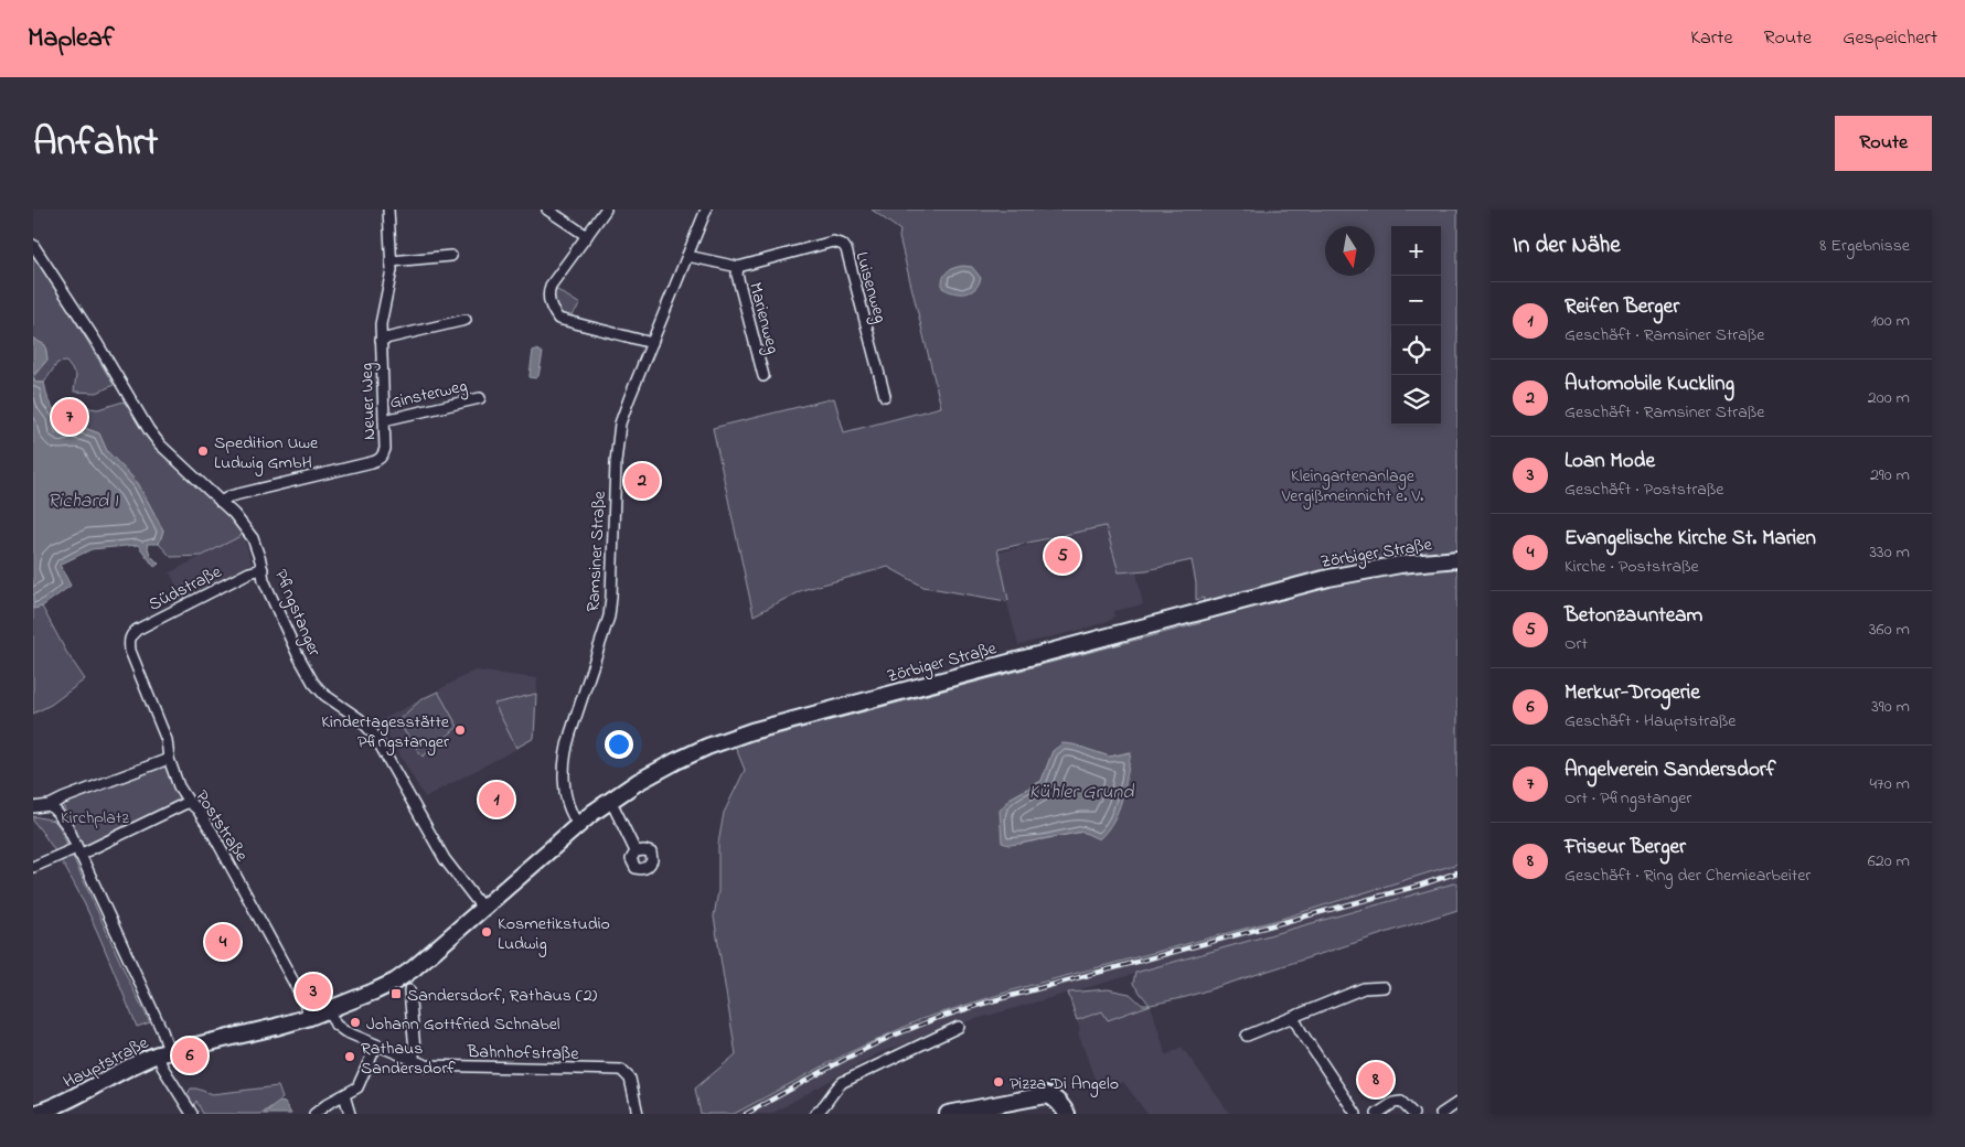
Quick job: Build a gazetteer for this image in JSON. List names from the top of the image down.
{
  "streets": {
    "street": [
      "Luisenweg",
      "Marienweg",
      "Ginsterweg",
      "Neuer Weg",
      "Ramsiner Straße",
      "Zörbiger Straße",
      "Südstraße",
      "Pfingstanger",
      "Poststraße",
      "Bahnhofstraße",
      "Hauptstraße"
    ]
  },
  "crossings": [
    ["Luisenweg", "Marienweg"],
    ["Luisenweg", "Ramsiner Straße"],
    ["Ginsterweg", "Neuer Weg"],
    ["Neuer Weg", "Pfingstanger"],
    ["Ramsiner Straße", "Zörbiger Straße"],
    ["Zörbiger Straße", "Pfingstanger"],
    ["Zörbiger Straße", "Hauptstraße"],
    ["Südstraße", "Pfingstanger"],
    ["Südstraße", "Poststraße"],
    ["Pfingstanger", "Hauptstraße"],
    ["Poststraße", "Hauptstraße"],
    ["Bahnhofstraße", "Hauptstraße"]
  ],
  "water": ["Richard I", "Kühler Grund"],
  "parks": ["Kleingartenanlage Vergißmeinnicht e. V.", "Kirchplatz"],
  "places": {
    "other": [
      "Spedition Uwe Ludwig GmbH",
      "Kindertagesstätte Pfingstanger",
      "Kosmetikstudio Ludwig",
      "Johann Gottfried Schnabel",
      "Rathaus Sandersdorf",
      "Pizza Di Angelo"
    ],
    "transit": ["Sandersdorf, Rathaus (2)"]
  },
  "north": "bottom",
  "page": {
    "header": "Mapleaf",
    "nav": ["Karte", "Route", "Gespeichert"],
    "title": "Anfahrt",
    "buttons": "Route",
    "heading": ["In der Nähe", "8 Ergebnisse"],
    "map_buttons": ["+", "−"],
    "list": [
      {
        "mark": "1",
        "name": "Reifen Berger",
        "note": "Geschäft · Ramsiner Straße",
        "value": "100 m"
      },
      {
        "mark": "2",
        "name": "Automobile Kuckling",
        "note": "Geschäft · Ramsiner Straße",
        "value": "200 m"
      },
      {
        "mark": "3",
        "name": "Loan Mode",
        "note": "Geschäft · Poststraße",
        "value": "290 m"
      },
      {
        "mark": "4",
        "name": "Evangelische Kirche St. Marien",
        "note": "Kirche · Poststraße",
        "value": "330 m"
      },
      {
        "mark": "5",
        "name": "Betonzaunteam",
        "note": "Ort",
        "value": "360 m"
      },
      {
        "mark": "6",
        "name": "Merkur-Drogerie",
        "note": "Geschäft · Hauptstraße",
        "value": "390 m"
      },
      {
        "mark": "7",
        "name": "Angelverein Sandersdorf",
        "note": "Ort · Pfingstanger",
        "value": "470 m"
      },
      {
        "mark": "8",
        "name": "Friseur Berger",
        "note": "Geschäft · Ring der Chemiearbeiter",
        "value": "620 m"
      }
    ],
    "pins": [
      "7",
      "2",
      "5",
      "1",
      "4",
      "3",
      "6",
      "8"
    ]
  }
}
